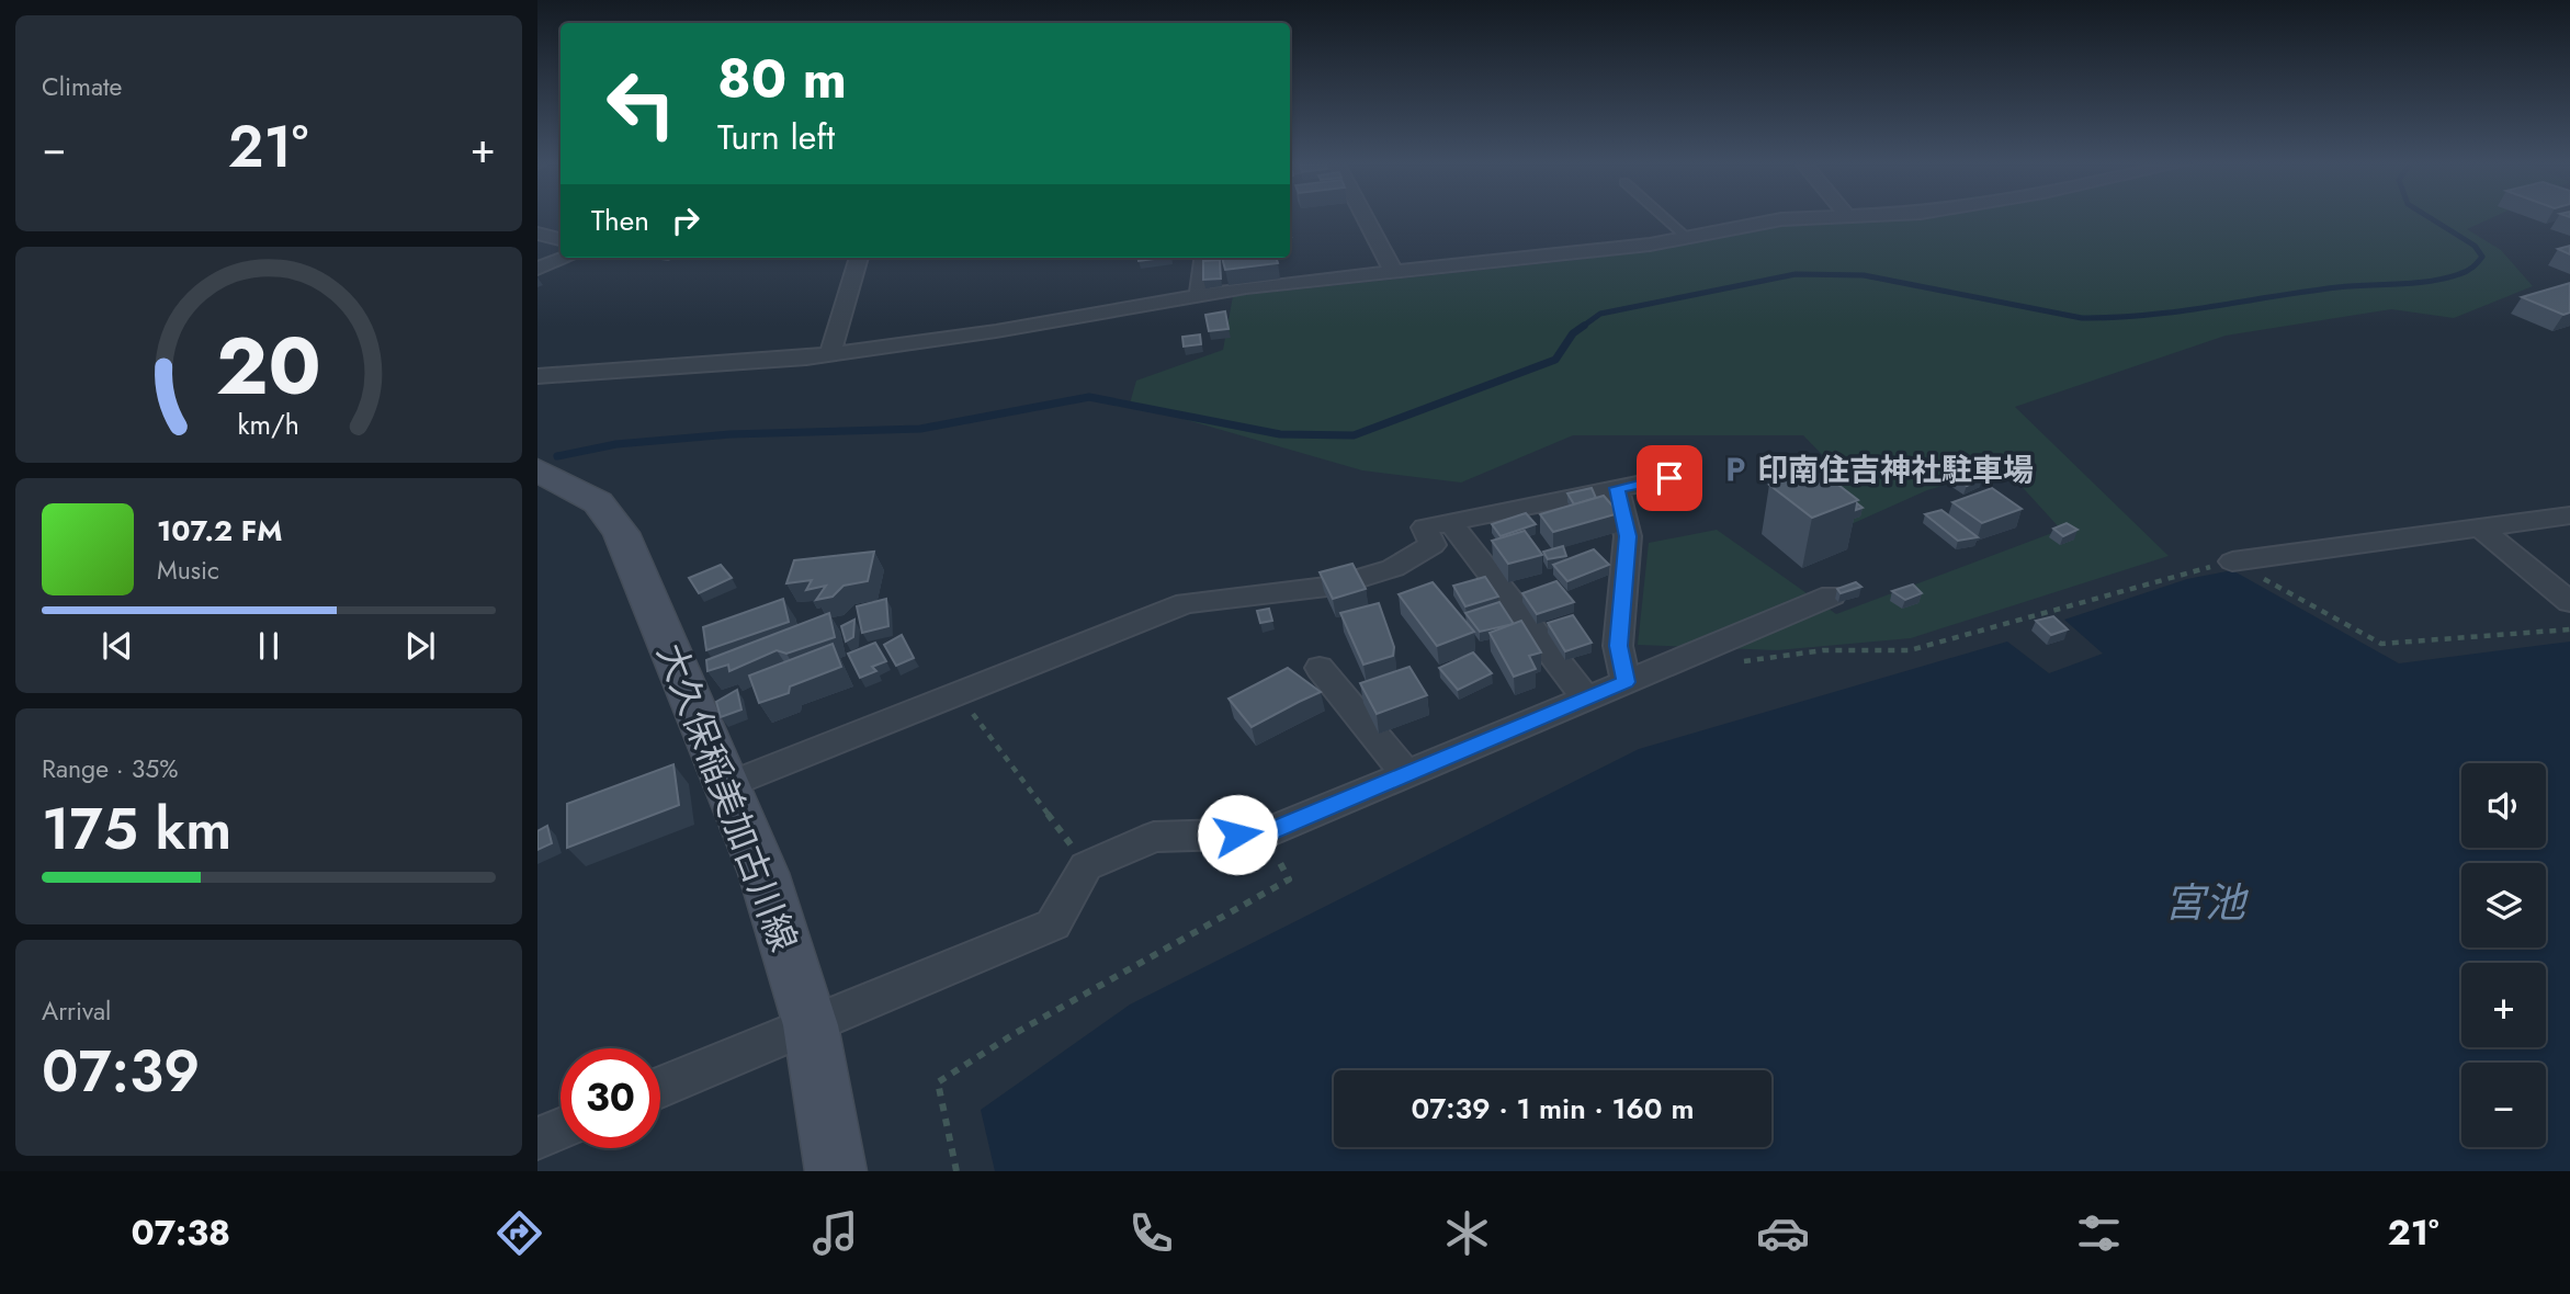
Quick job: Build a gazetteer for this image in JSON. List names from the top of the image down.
{
  "streets": {
    "main road": ["大久保稲美加古川線"]
  },
  "water": ["宮池"],
  "places": {
    "parking": ["印南住吉神社駐車場"]
  },
  "page": {
    "tile": [
      "Climate",
      ["Range · 35%", "175 km"],
      ["Arrival", "07:39"]
    ],
    "turn": ["80 m", "Turn left"],
    "heat": ["−", "21°", "+"],
    "then": "Then",
    "song": ["107.2 FM", "Music"],
    "map_buttons": ["+", "−"],
    "limit": "30",
    "trip": "07:39 · 1 min · 160 m",
    "tabs": ["07:38", "21°"],
    "gauge": ["20", "km/h"]
  }
}
